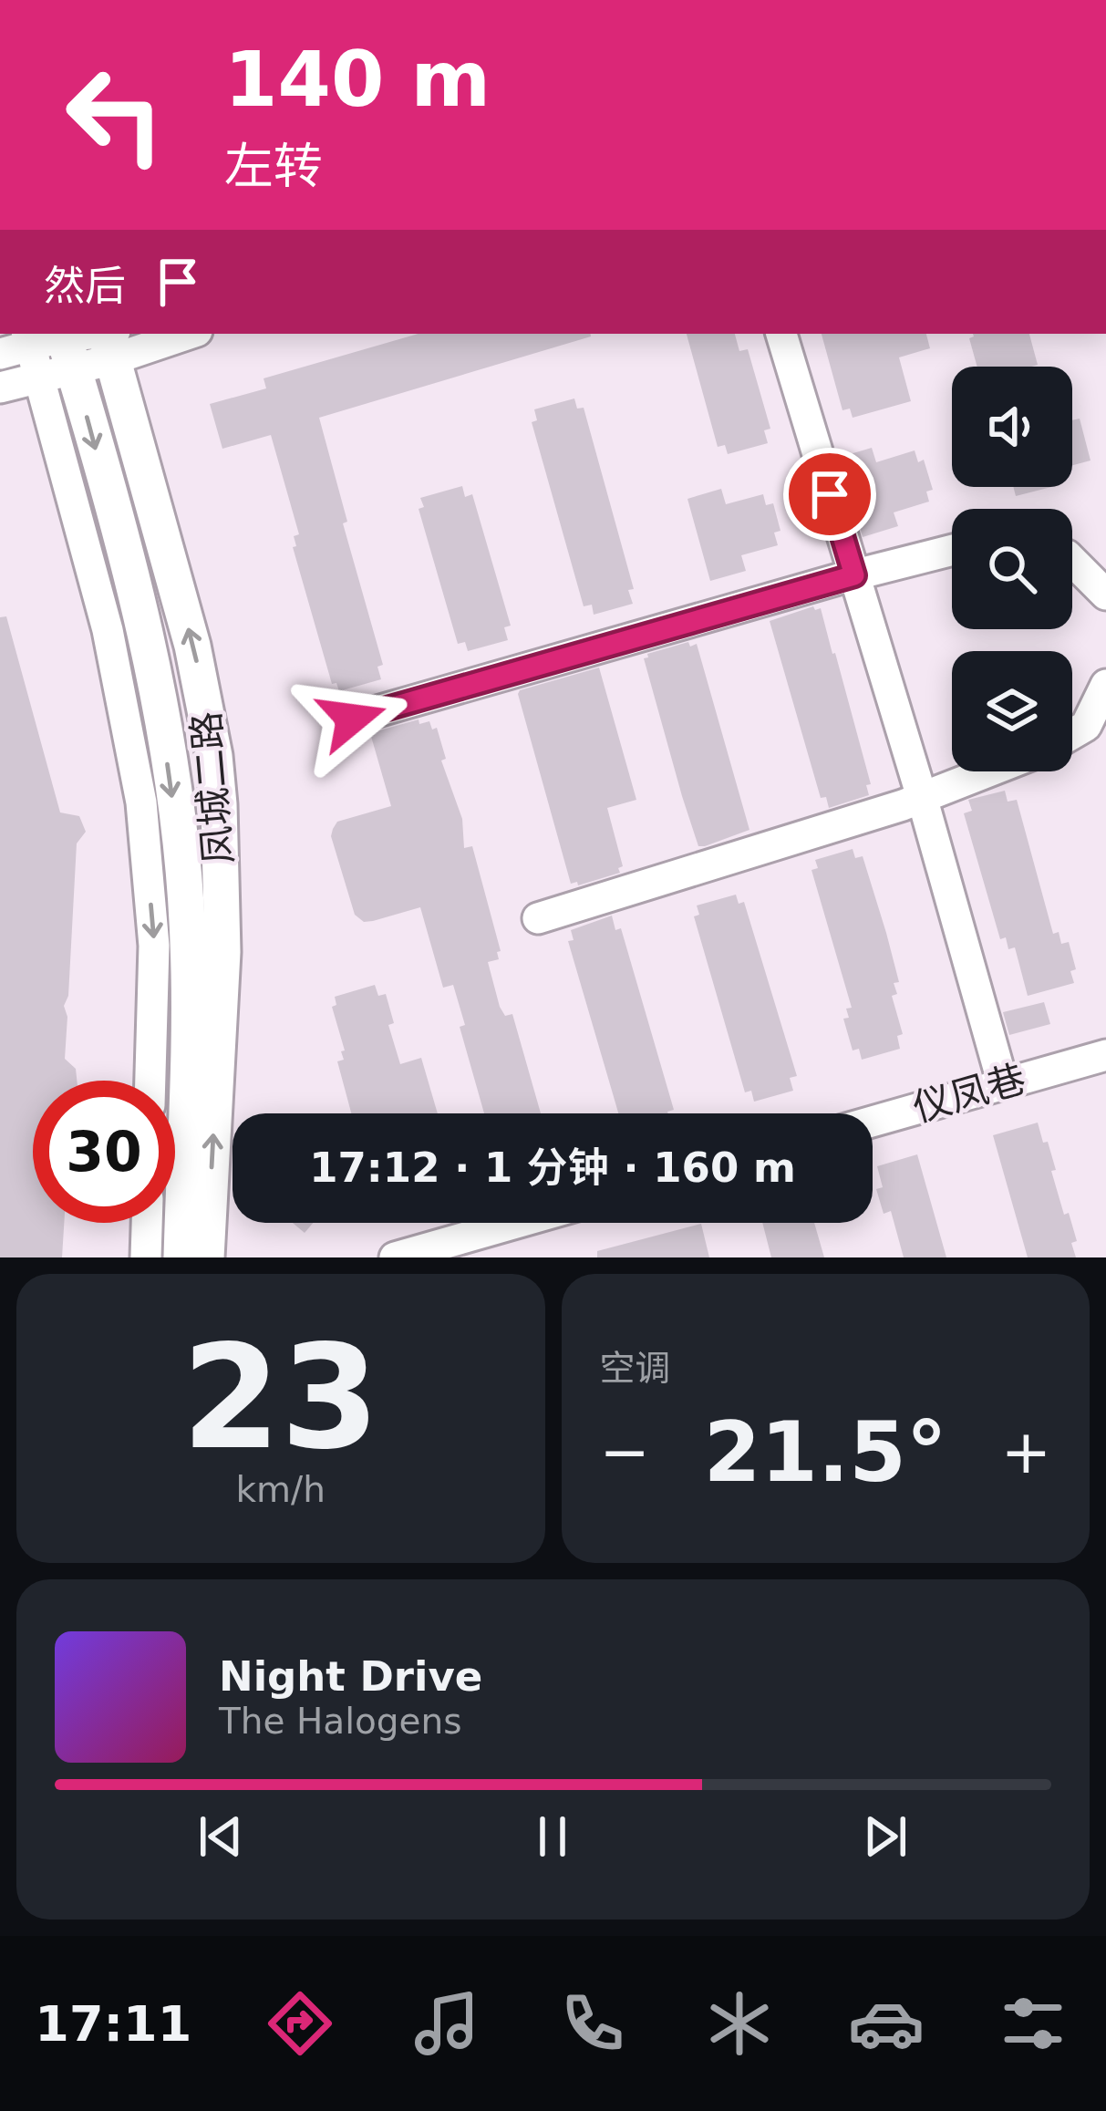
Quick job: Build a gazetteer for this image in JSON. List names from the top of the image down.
{
  "streets": {
    "main road": ["凤城二路"],
    "street": ["仪凤巷"]
  },
  "page": {
    "turn": ["140 m", "左转"],
    "then": "然后",
    "limit": "30",
    "trip": "17:12 · 1 分钟 · 160 m",
    "tile": [
      ["23", "km/h"],
      "空调"
    ],
    "heat": ["−", "21.5°", "+"],
    "song": ["Night Drive", "The Halogens"],
    "tabs": "17:11"
  }
}
